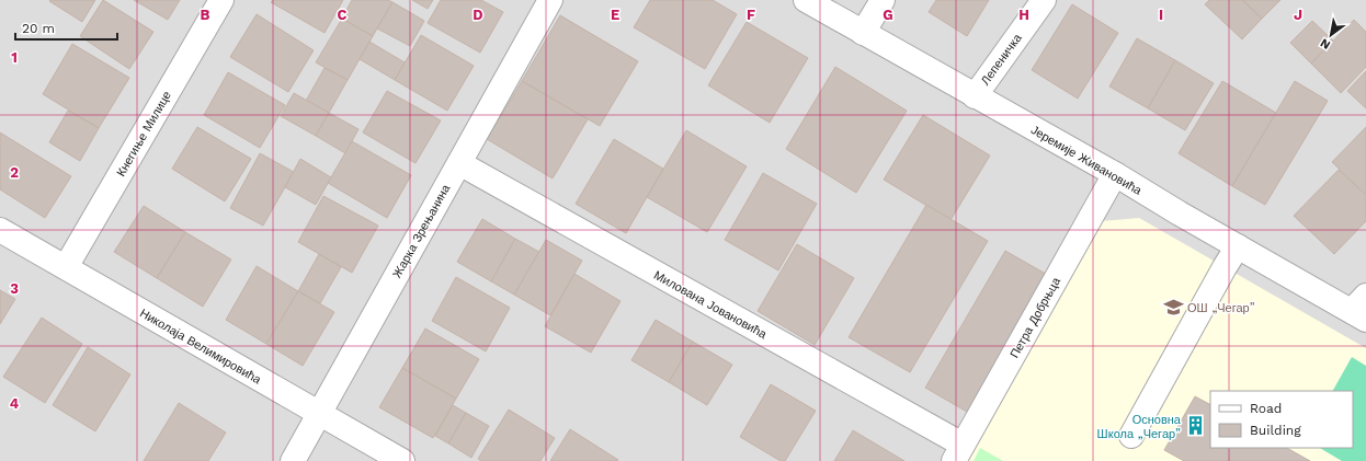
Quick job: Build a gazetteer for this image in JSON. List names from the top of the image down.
{
  "streets": {
    "street": [
      "Лепеничка",
      "Кнегиње Милице",
      "Јеремије Живановића",
      "Жарка Зрењанина",
      "Милована Јовановића",
      "Петра Добрњца",
      "Николаја Велимировића"
    ]
  },
  "crossings": [
    ["Лепеничка", "Јеремије Живановића"],
    ["Кнегиње Милице", "Николаја Велимировића"],
    ["Јеремије Живановића", "Петра Добрњца"],
    ["Жарка Зрењанина", "Милована Јовановића"],
    ["Жарка Зрењанина", "Николаја Велимировића"],
    ["Милована Јовановића", "Петра Добрњца"]
  ],
  "places": {
    "school or university": ["ОШ „Чегар”"],
    "building": ["Основна Школа „Чегар”"]
  },
  "legend": ["Road", "Building"],
  "scale_bar": "20 m",
  "north": "bottom left",
  "grid": {
    "columns": [
      "B",
      "C",
      "D",
      "E",
      "F",
      "G",
      "H",
      "I",
      "J"
    ],
    "rows": [
      "1",
      "2",
      "3",
      "4"
    ]
  }
}
